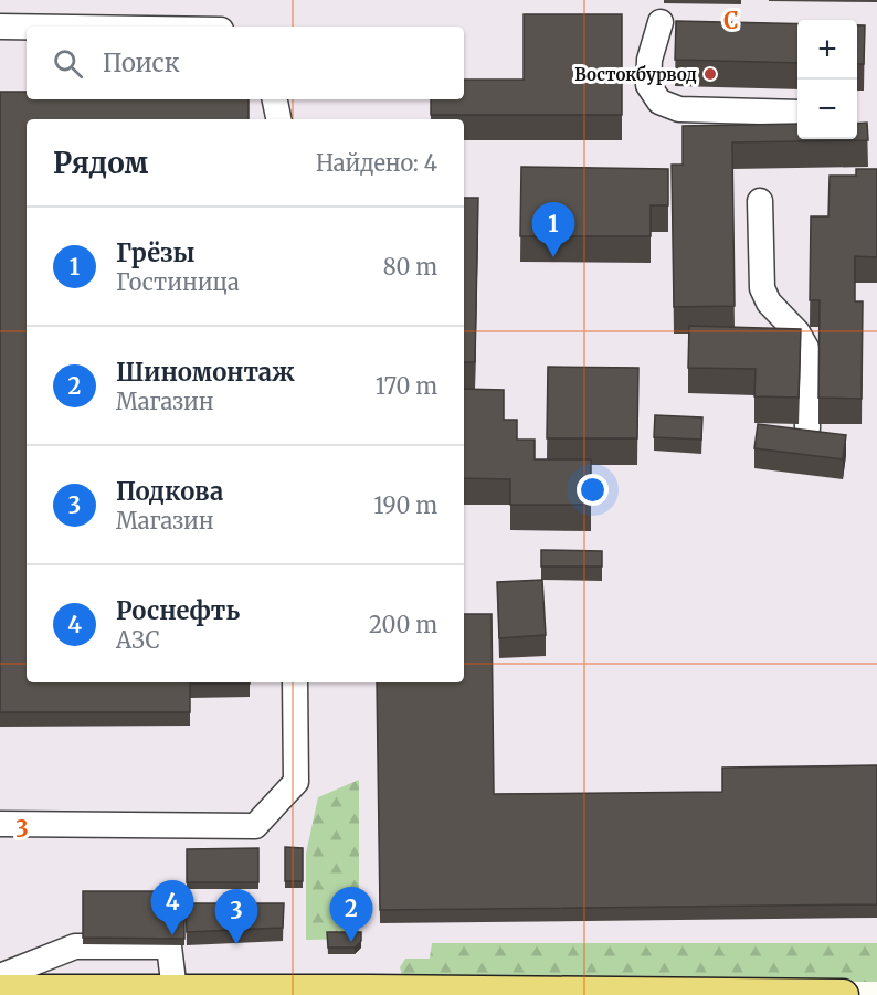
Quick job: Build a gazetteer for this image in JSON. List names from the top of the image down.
{
  "places": ["Востокбурвод"],
  "page": {
    "map_buttons": ["+", "−"],
    "search": "Поиск",
    "heading": ["Рядом", "Найдено: 4"],
    "pins": [
      "1",
      "4",
      "2",
      "3"
    ],
    "list": [
      {
        "mark": "1",
        "name": "Грёзы",
        "note": "Гостиница",
        "value": "80 m"
      },
      {
        "mark": "2",
        "name": "Шиномонтаж",
        "note": "Магазин",
        "value": "170 m"
      },
      {
        "mark": "3",
        "name": "Подкова",
        "note": "Магазин",
        "value": "190 m"
      },
      {
        "mark": "4",
        "name": "Роснефть",
        "note": "АЗС",
        "value": "200 m"
      }
    ]
  },
  "grid": {
    "columns": ["C"],
    "rows": ["3"]
  }
}
